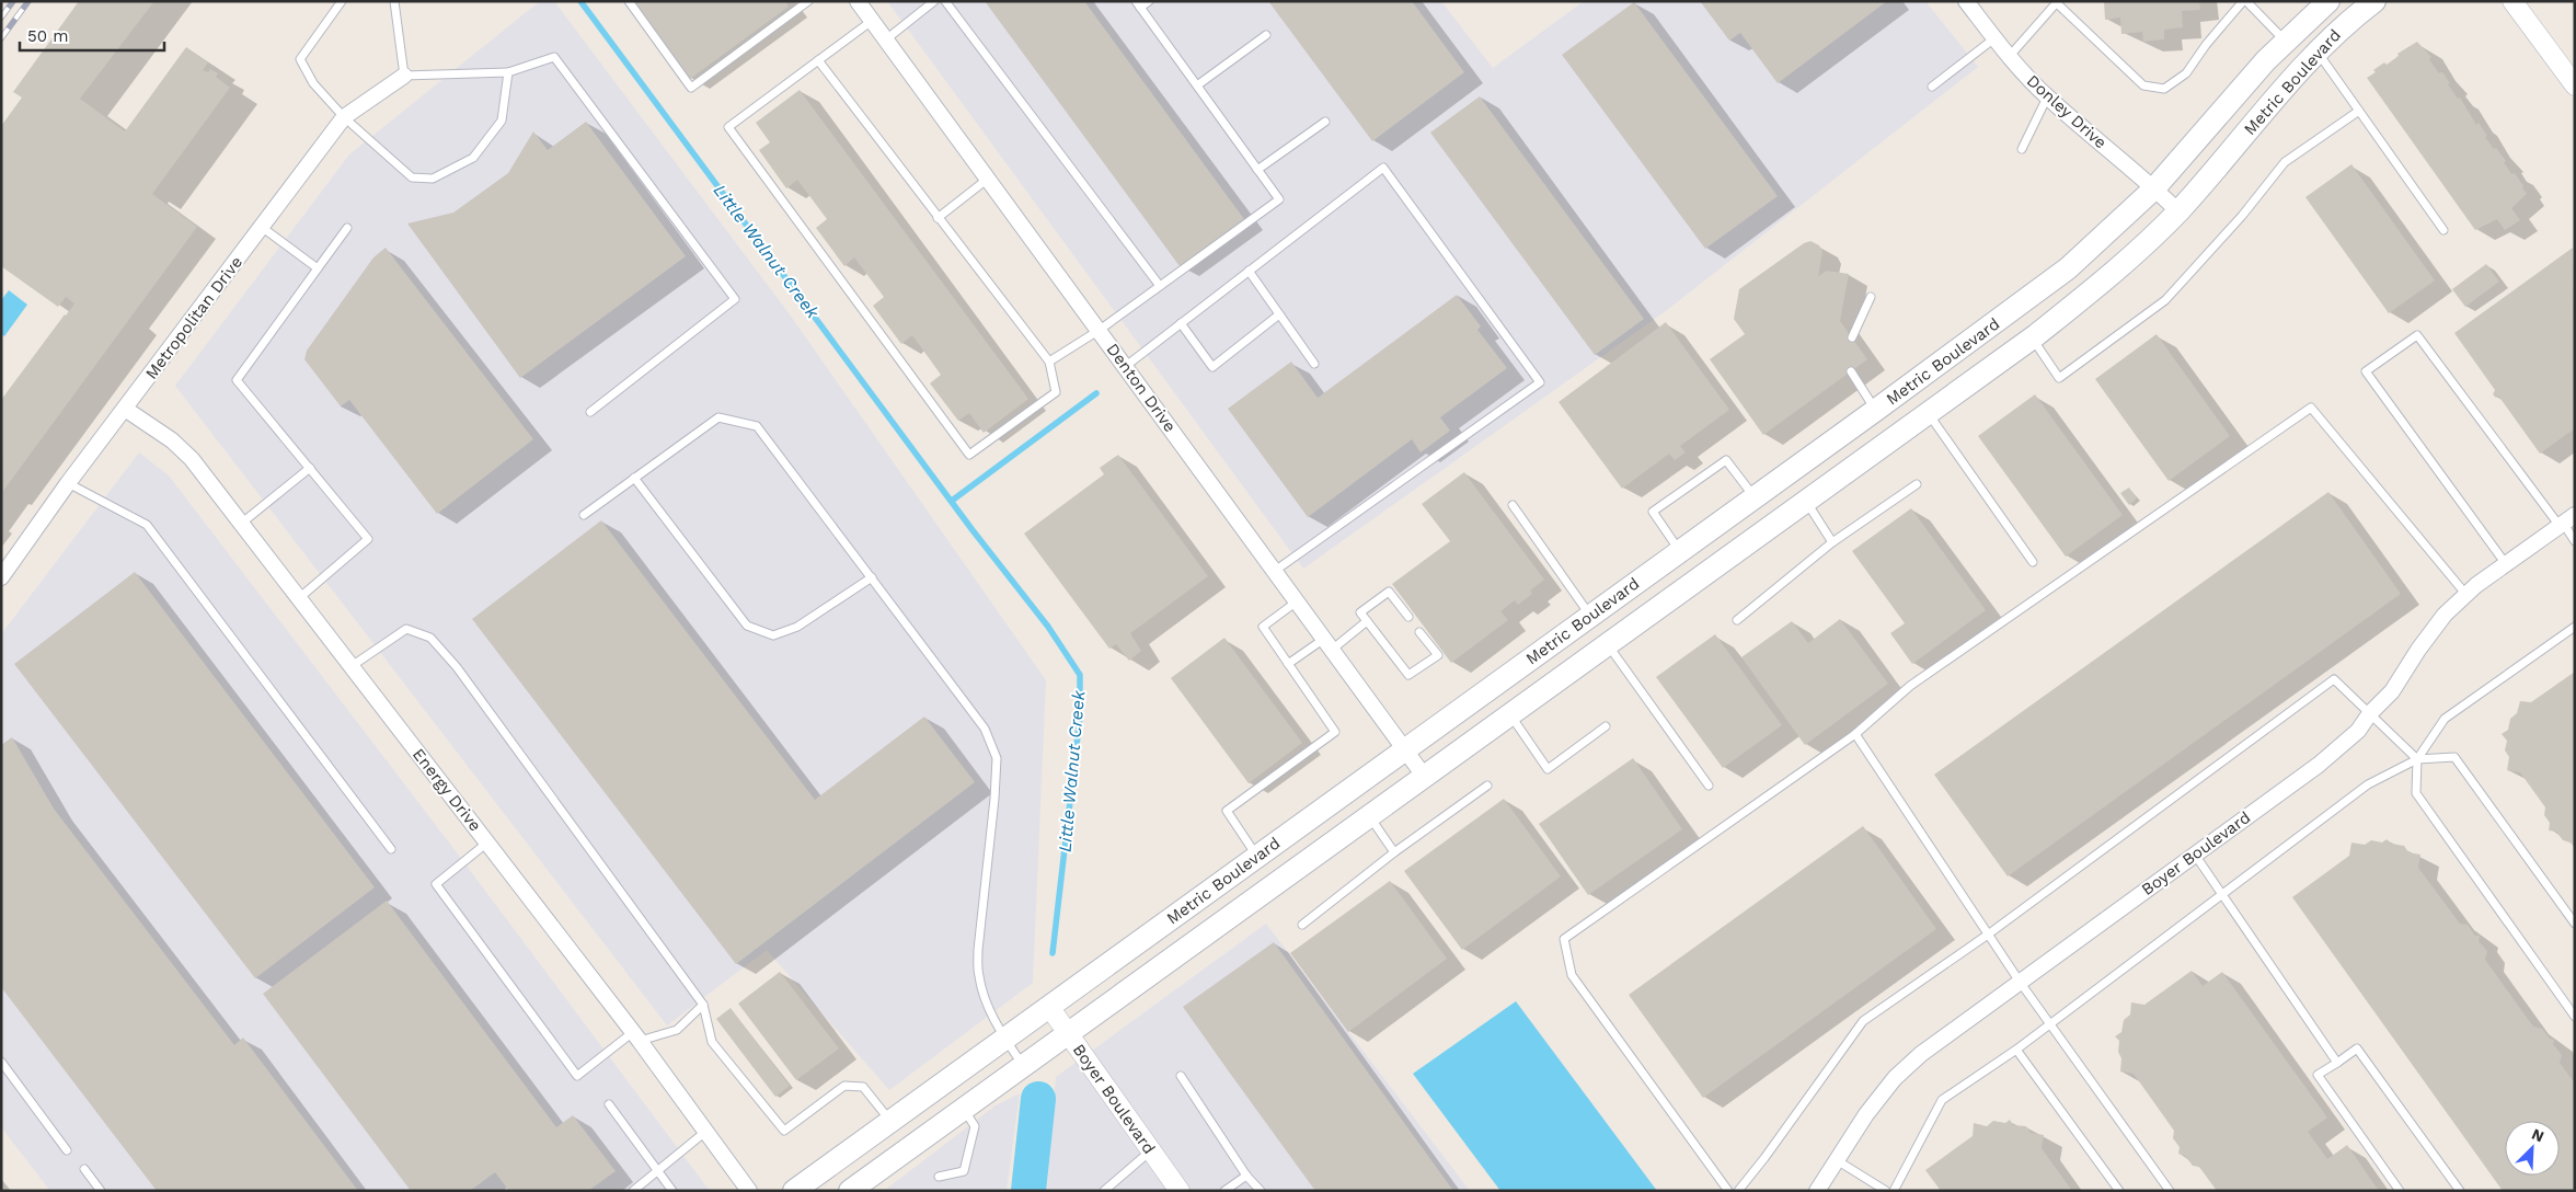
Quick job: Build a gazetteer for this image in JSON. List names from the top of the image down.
{
  "streets": {
    "main road": ["Metric Boulevard"],
    "street": [
      "Donley Drive",
      "Metropolitan Drive",
      "Denton Drive",
      "Energy Drive",
      "Boyer Boulevard"
    ]
  },
  "crossings": [
    ["Metric Boulevard", "Donley Drive"],
    ["Metric Boulevard", "Denton Drive"],
    ["Metric Boulevard", "Boyer Boulevard"],
    ["Metropolitan Drive", "Energy Drive"]
  ],
  "water": ["Little Walnut Creek"],
  "scale_bar": "50 m",
  "north": "top right"
}
